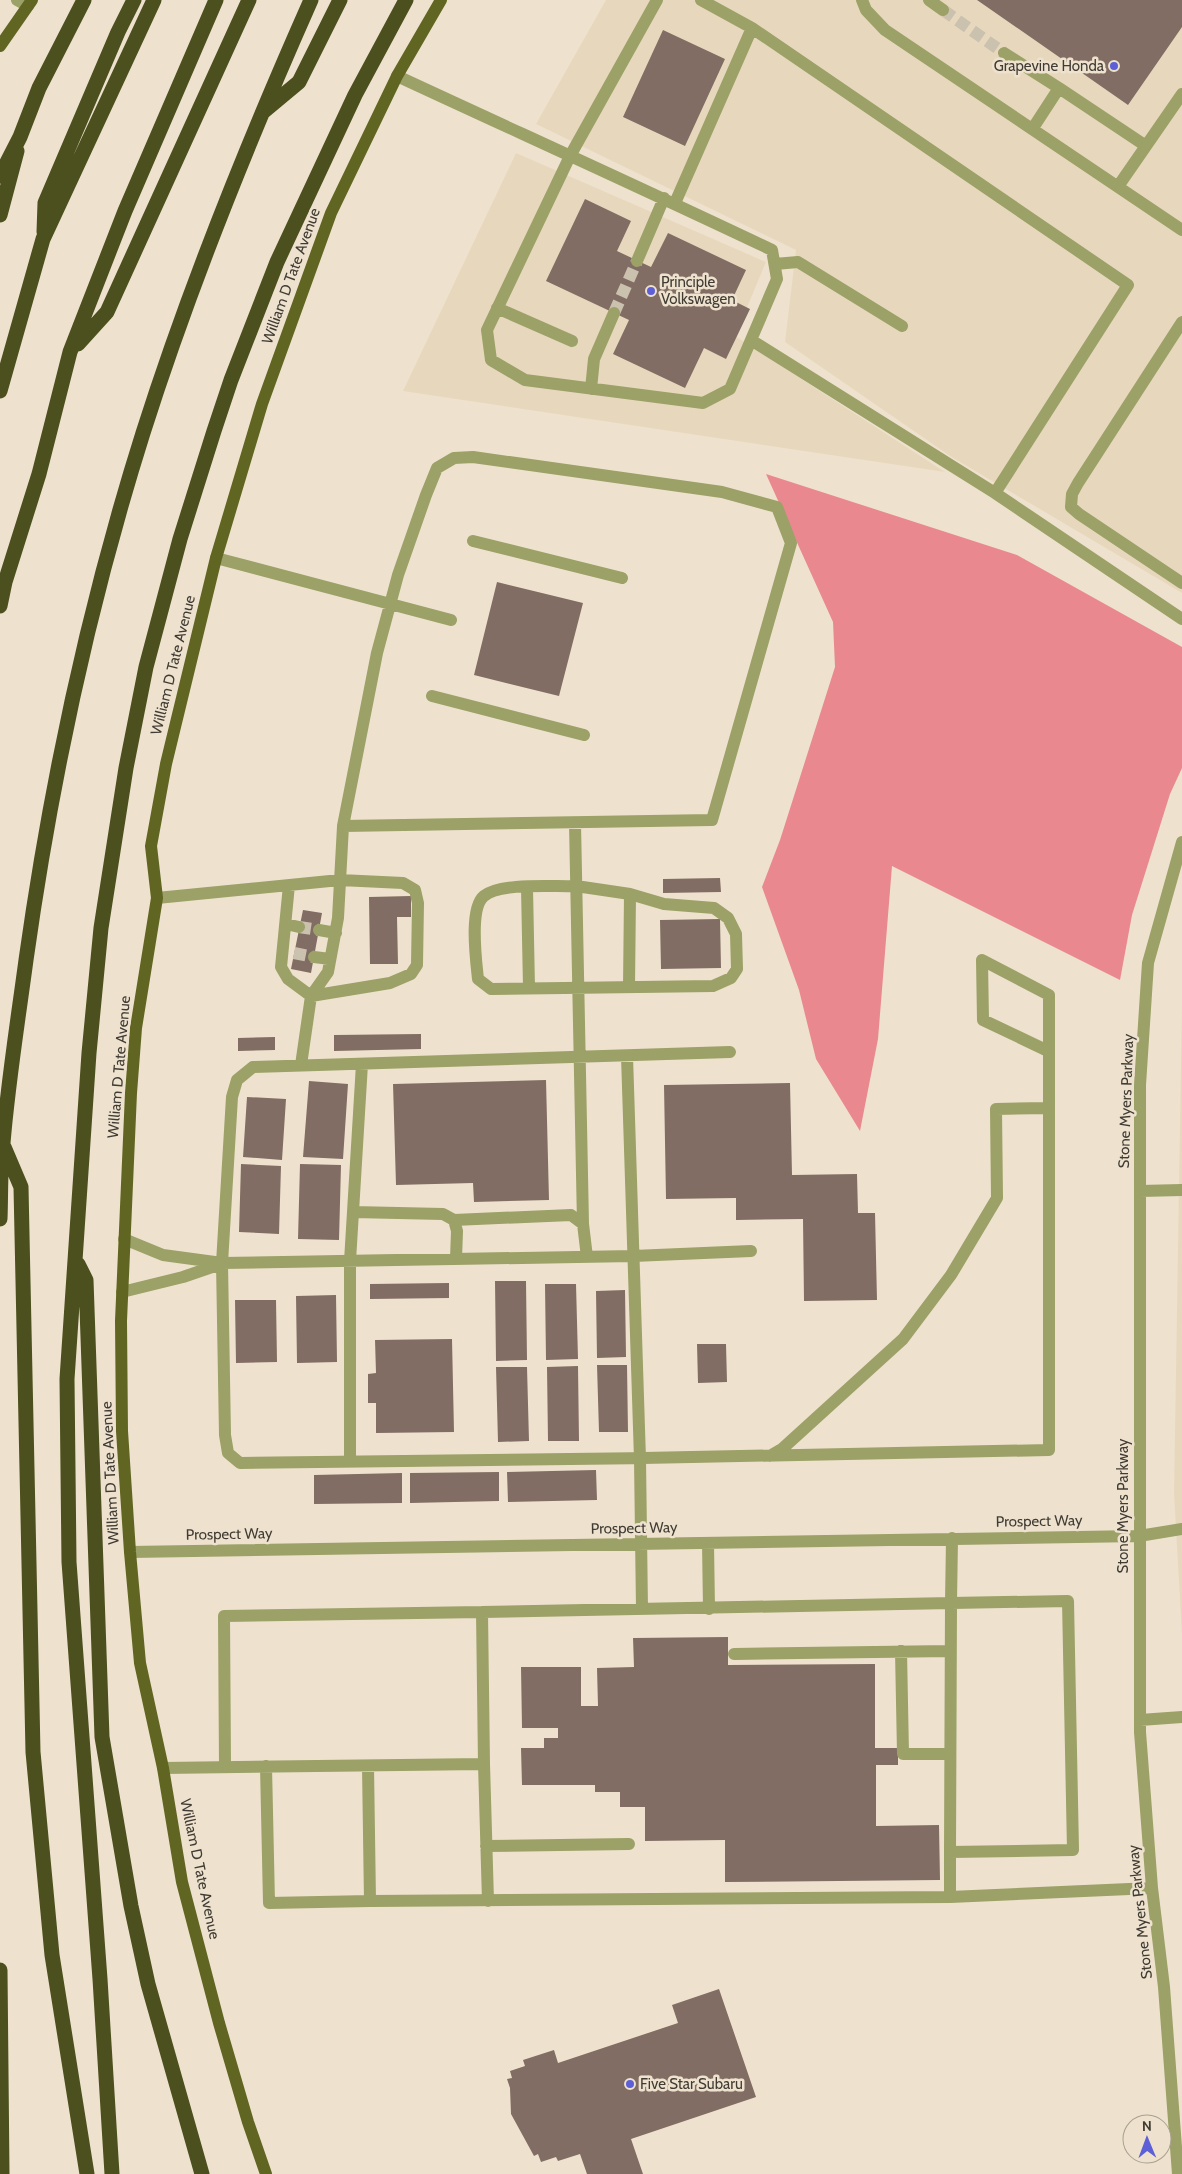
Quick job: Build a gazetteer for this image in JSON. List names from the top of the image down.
{
  "streets": {
    "main road": ["William D Tate Avenue"],
    "street": ["Stone Myers Parkway", "Prospect Way"]
  },
  "crossings": [
    ["William D Tate Avenue", "Prospect Way"],
    ["Stone Myers Parkway", "Prospect Way"]
  ],
  "places": ["Grapevine Honda", "Principle Volkswagen", "Five Star Subaru"],
  "north": "top"
}
